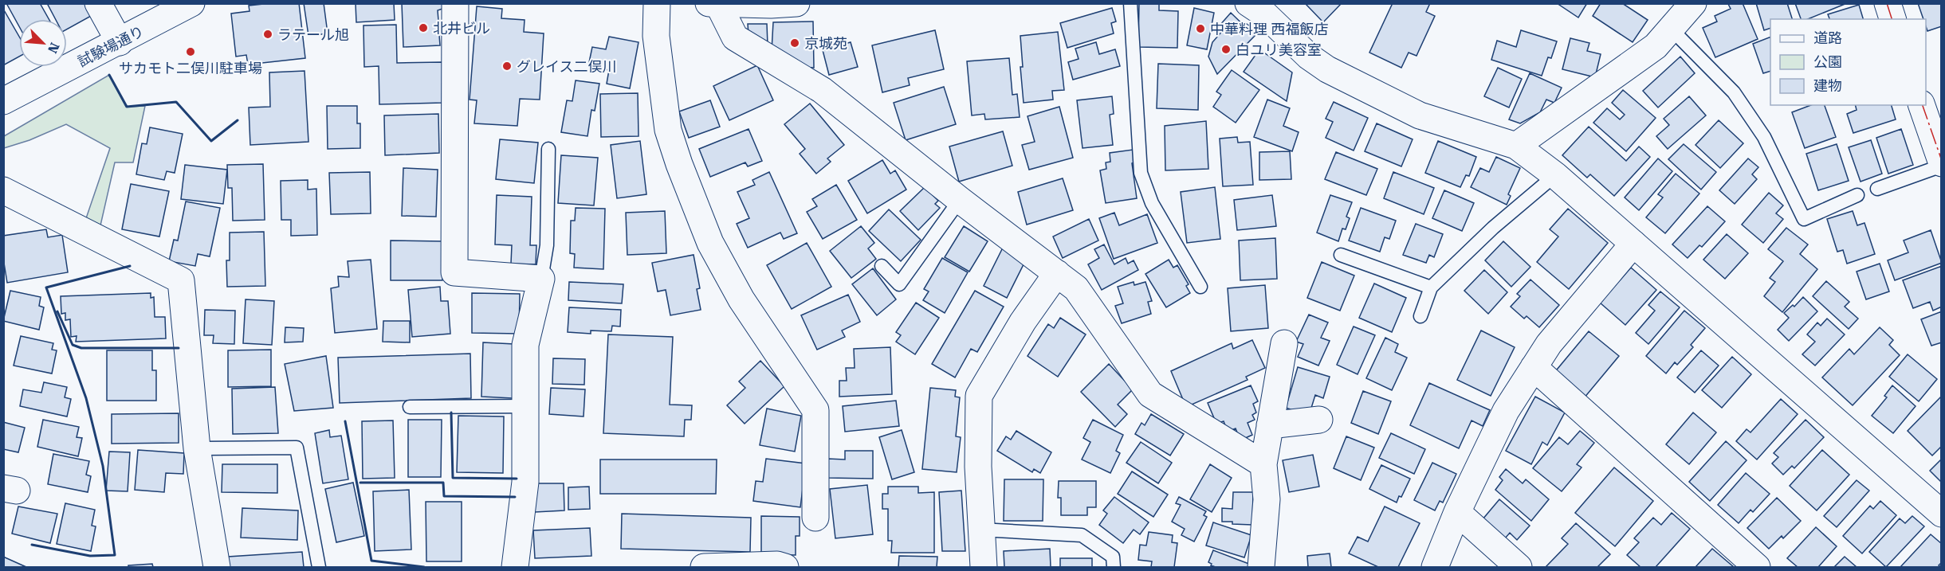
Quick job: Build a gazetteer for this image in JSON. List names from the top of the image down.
{
  "streets": {
    "street": ["試験場通り"]
  },
  "places": [
    "北井ビル",
    "中華料理 西福飯店",
    "ラテール旭",
    "京城苑",
    "白ユリ美容室",
    "サカモト二俣川駐車場",
    "グレイス二俣川"
  ],
  "legend": ["道路", "公園", "建物"],
  "north": "bottom right"
}
